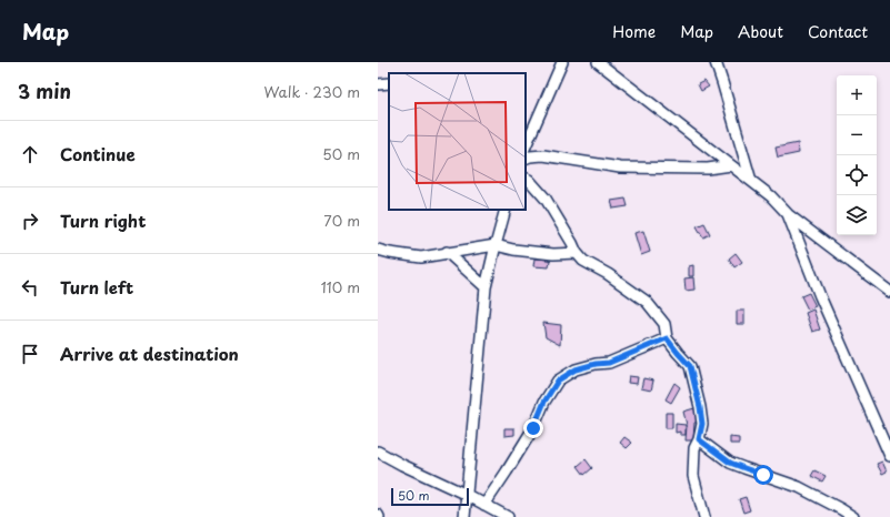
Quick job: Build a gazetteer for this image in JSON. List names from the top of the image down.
{
  "scale_bar": "50 m",
  "page": {
    "header": "Map",
    "nav": [
      "Home",
      "Map",
      "About",
      "Contact"
    ],
    "heading": ["3 min", "Walk · 230 m"],
    "map_buttons": ["+", "−"],
    "list": [
      ["Continue", "50 m"],
      ["Turn right", "70 m"],
      ["Turn left", "110 m"],
      "Arrive at destination"
    ],
    "scale": "50 m"
  }
}
